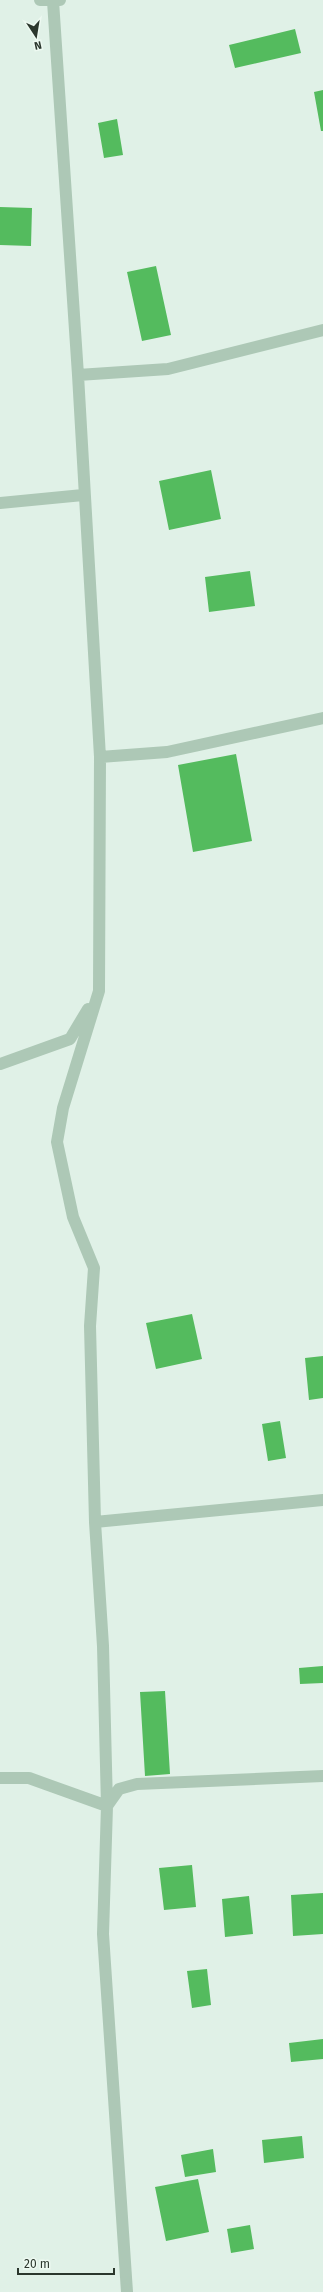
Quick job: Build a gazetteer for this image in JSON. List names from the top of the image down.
{
  "scale_bar": "20 m",
  "north": "bottom"
}
